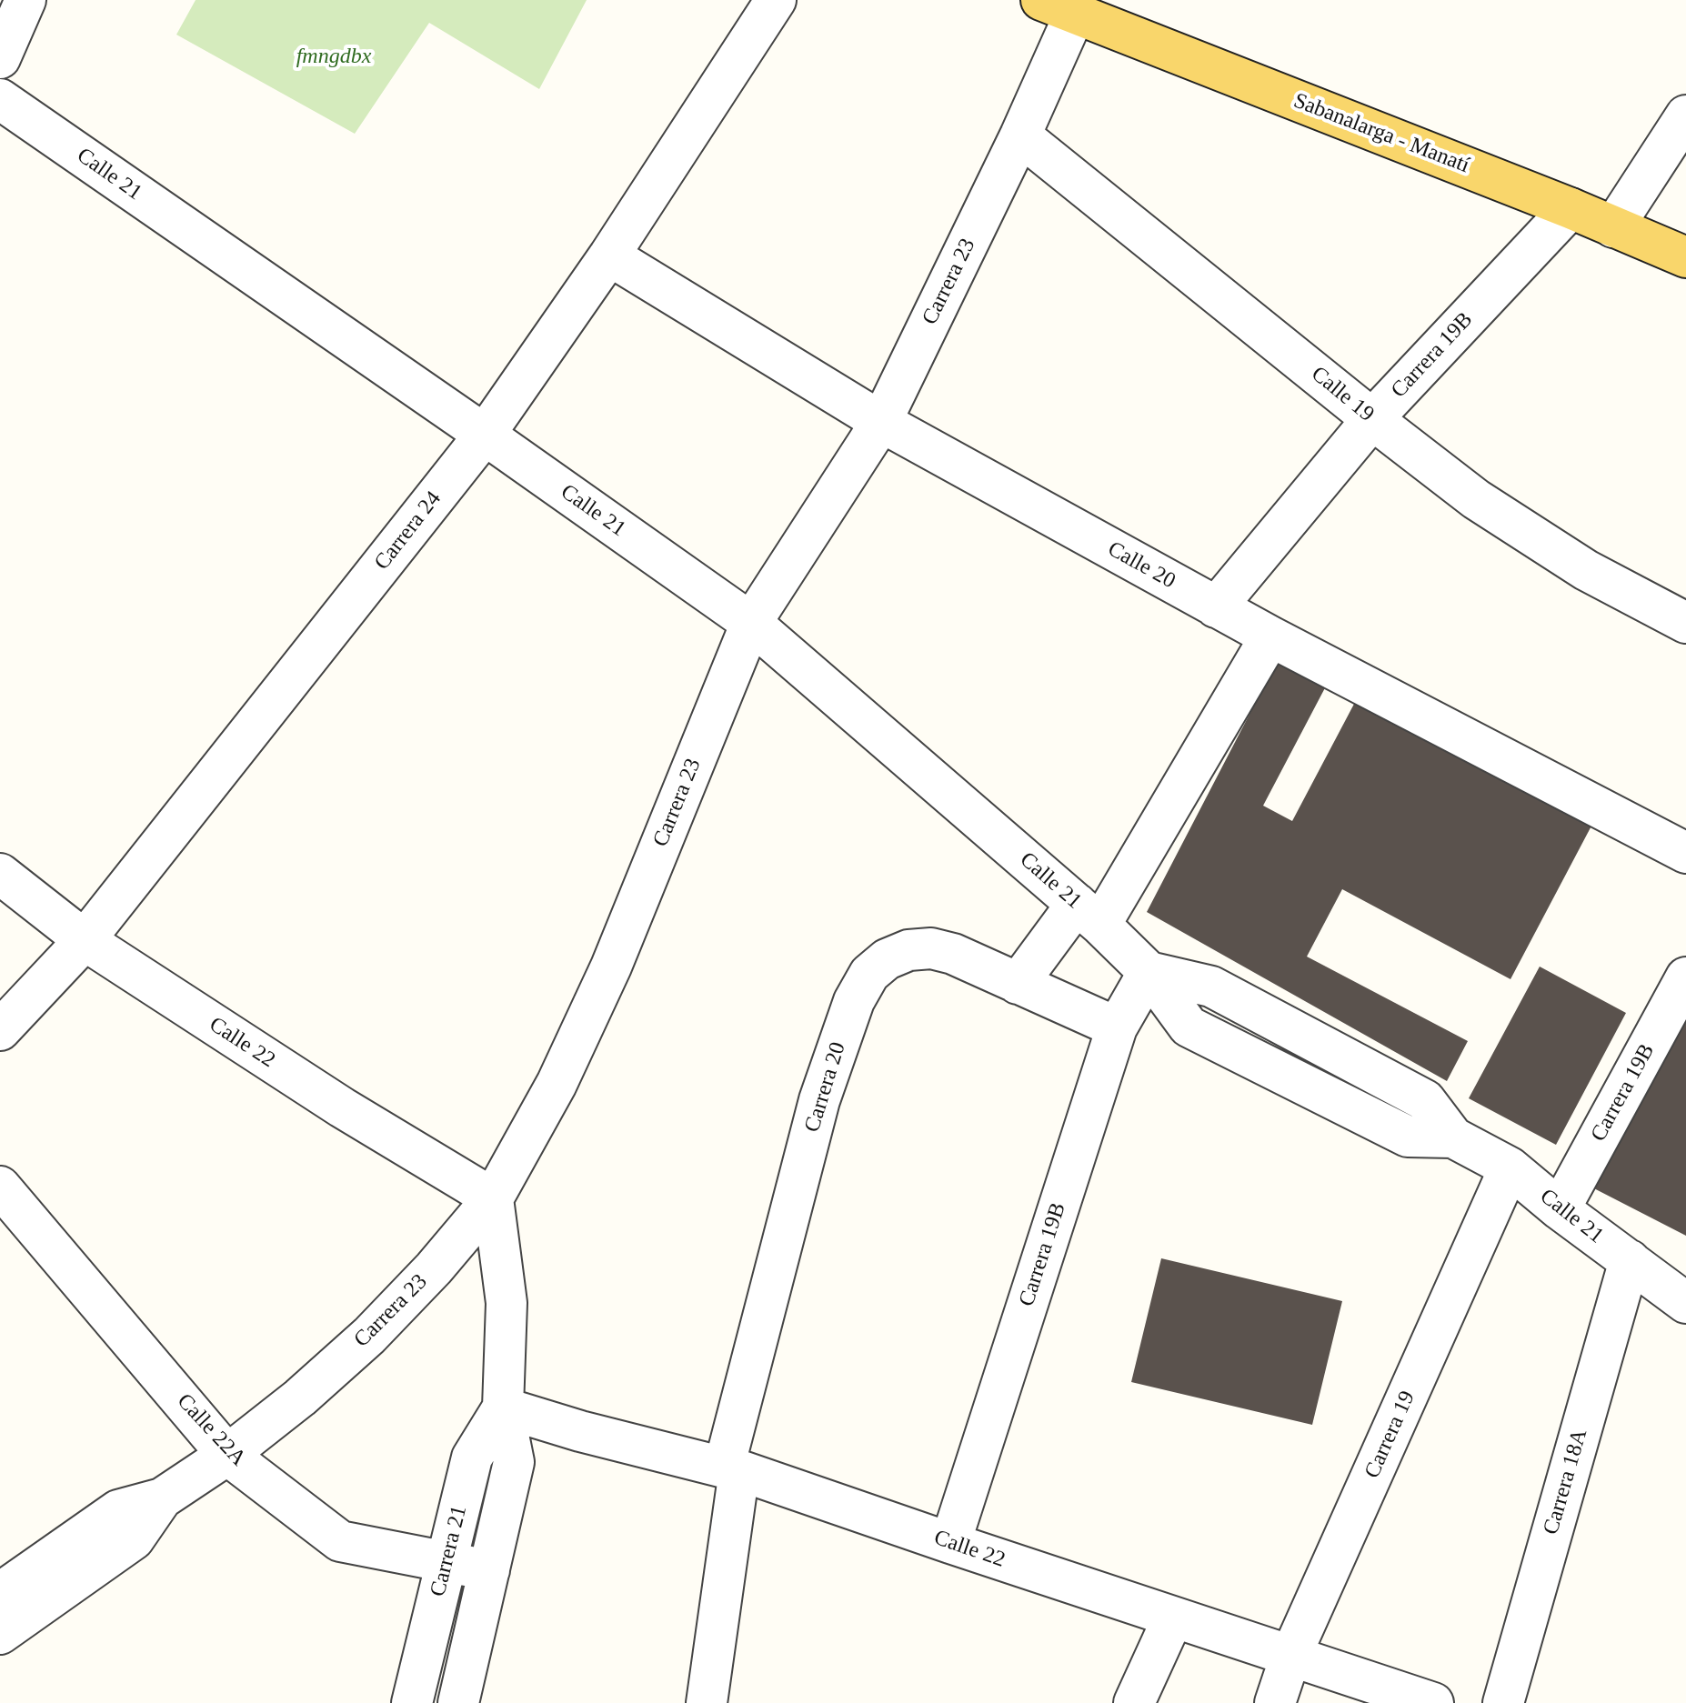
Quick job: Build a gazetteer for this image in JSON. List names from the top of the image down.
{
  "streets": {
    "main road": ["Sabanalarga - Manatí"],
    "street": [
      "Calle 21",
      "Carrera 23",
      "Carrera 19B",
      "Calle 19",
      "Carrera 24",
      "Calle 20",
      "Calle 22",
      "Carrera 20",
      "Calle 22A",
      "Carrera 19",
      "Carrera 18A",
      "Carrera 21"
    ]
  },
  "crossings": [
    ["Sabanalarga - Manatí", "Carrera 23"],
    ["Sabanalarga - Manatí", "Carrera 19B"],
    ["Calle 21", "Carrera 23"],
    ["Calle 21", "Carrera 19B"],
    ["Calle 21", "Carrera 24"],
    ["Calle 21", "Carrera 19"],
    ["Calle 21", "Carrera 18A"],
    ["Carrera 23", "Calle 19"],
    ["Carrera 23", "Calle 20"],
    ["Carrera 23", "Calle 22"],
    ["Carrera 23", "Calle 22A"],
    ["Carrera 23", "Carrera 21"],
    ["Carrera 19B", "Calle 19"],
    ["Carrera 19B", "Calle 20"],
    ["Carrera 19B", "Calle 22"],
    ["Carrera 19B", "Carrera 20"],
    ["Carrera 24", "Calle 20"],
    ["Carrera 24", "Calle 22"],
    ["Calle 22", "Carrera 20"],
    ["Calle 22", "Carrera 19"],
    ["Calle 22", "Carrera 21"],
    ["Calle 22A", "Carrera 21"]
  ],
  "parks": ["fmngdbx"]
}
